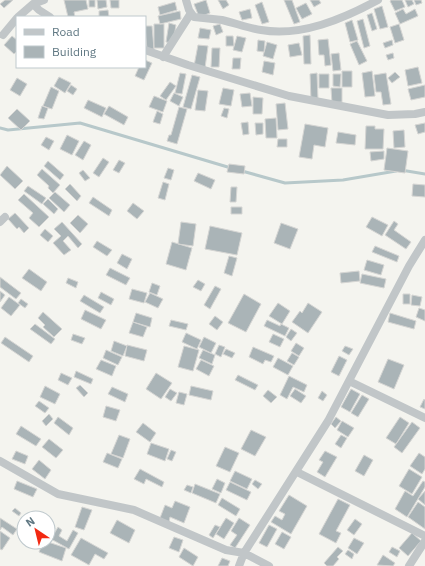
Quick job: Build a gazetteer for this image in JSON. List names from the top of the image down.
{
  "legend": ["Road", "Building"],
  "north": "top left"
}
